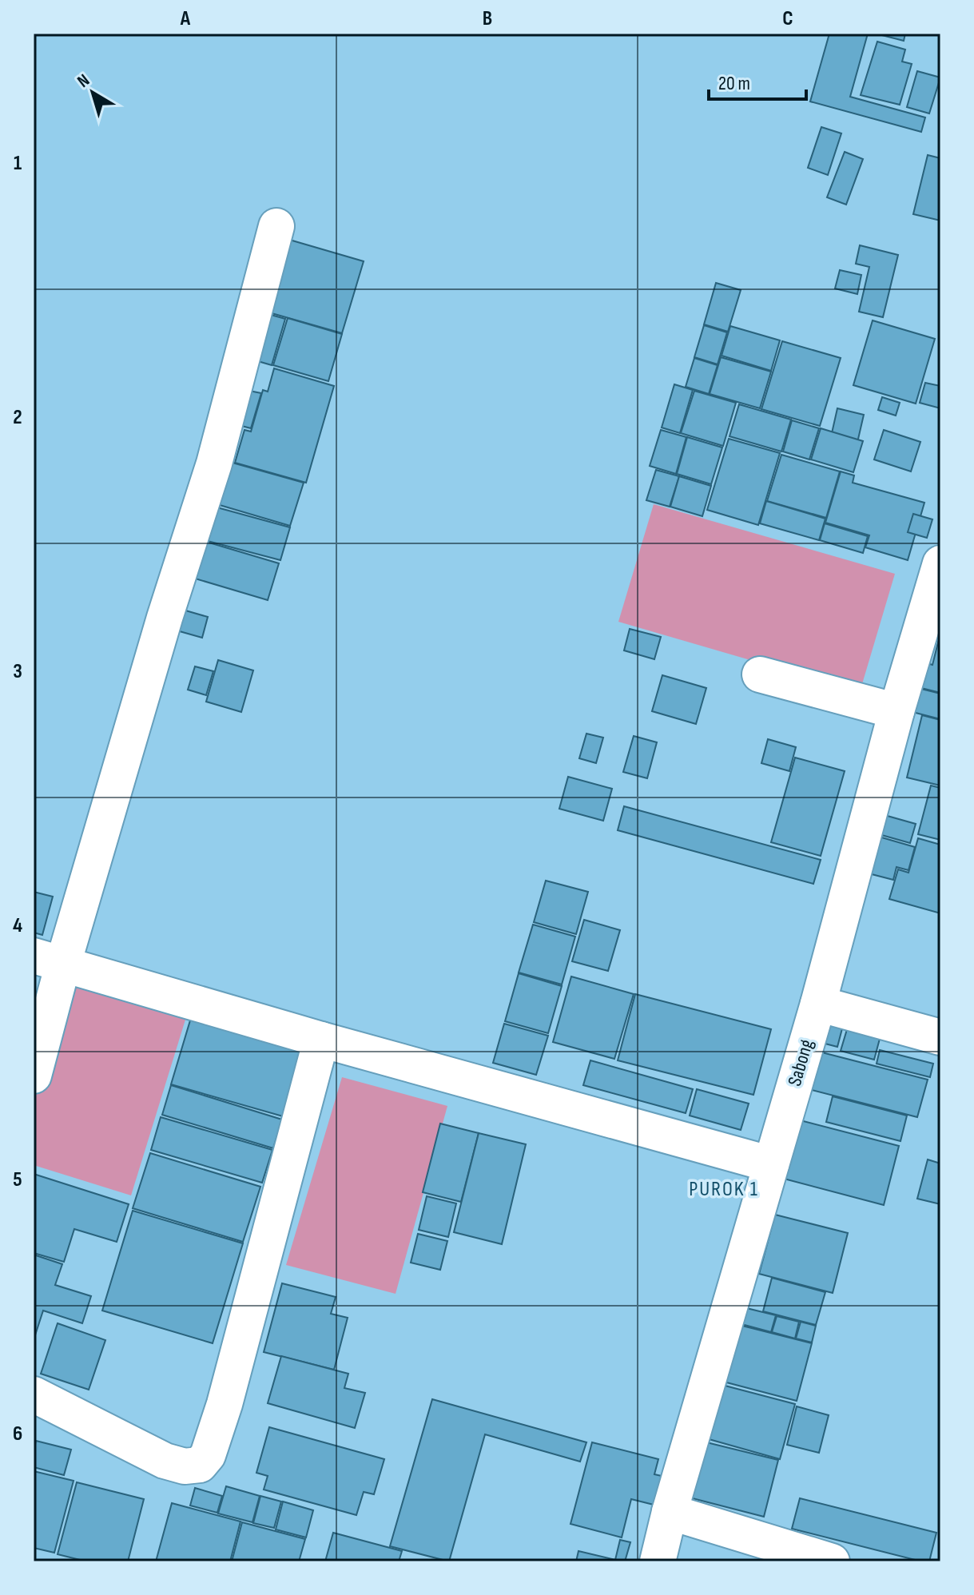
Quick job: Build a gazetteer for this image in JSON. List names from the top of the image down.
{
  "streets": {
    "street": ["Sabong"]
  },
  "districts": ["PUROK 1"],
  "scale_bar": "20 m",
  "north": "top left",
  "grid": {
    "columns": ["A", "B", "C"],
    "rows": [
      "1",
      "2",
      "3",
      "4",
      "5",
      "6"
    ]
  }
}
